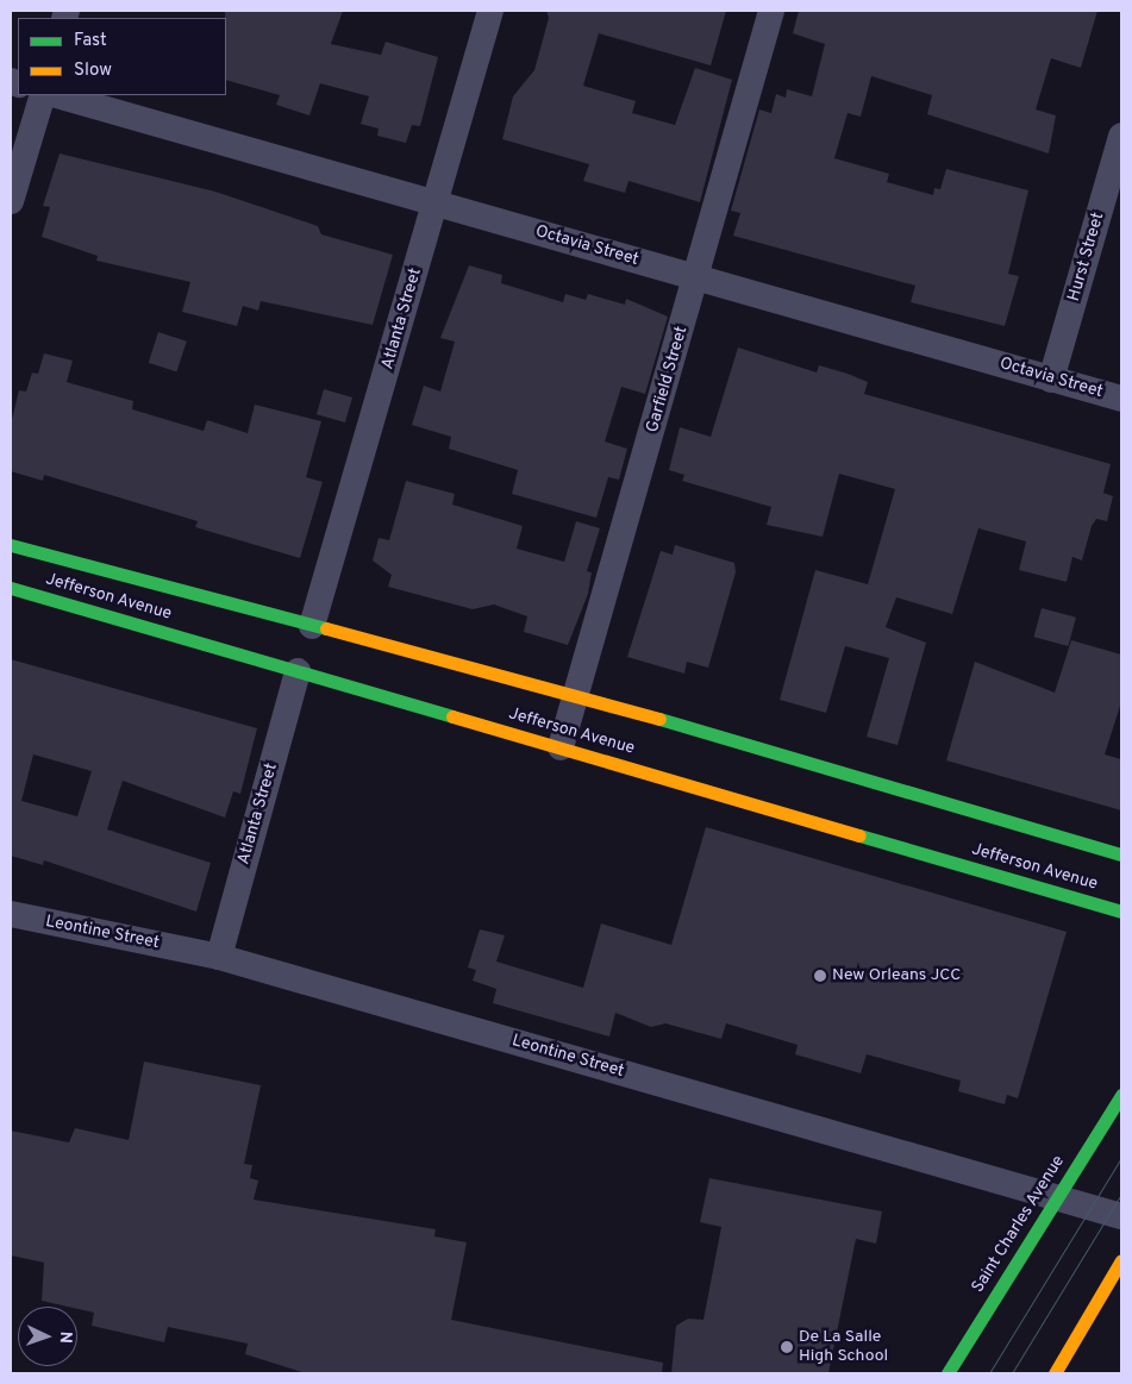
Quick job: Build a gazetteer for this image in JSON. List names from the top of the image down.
{
  "streets": {
    "street": [
      "Octavia Street",
      "Hurst Street",
      "Atlanta Street",
      "Garfield Street",
      "Jefferson Avenue",
      "Leontine Street",
      "Saint Charles Avenue"
    ]
  },
  "crossings": [
    ["Octavia Street", "Hurst Street"],
    ["Octavia Street", "Atlanta Street"],
    ["Octavia Street", "Garfield Street"],
    ["Atlanta Street", "Jefferson Avenue"],
    ["Atlanta Street", "Leontine Street"],
    ["Garfield Street", "Jefferson Avenue"],
    ["Leontine Street", "Saint Charles Avenue"]
  ],
  "places": ["New Orleans JCC", "De La Salle High School"],
  "legend": ["Fast", "Slow"],
  "north": "right"
}
